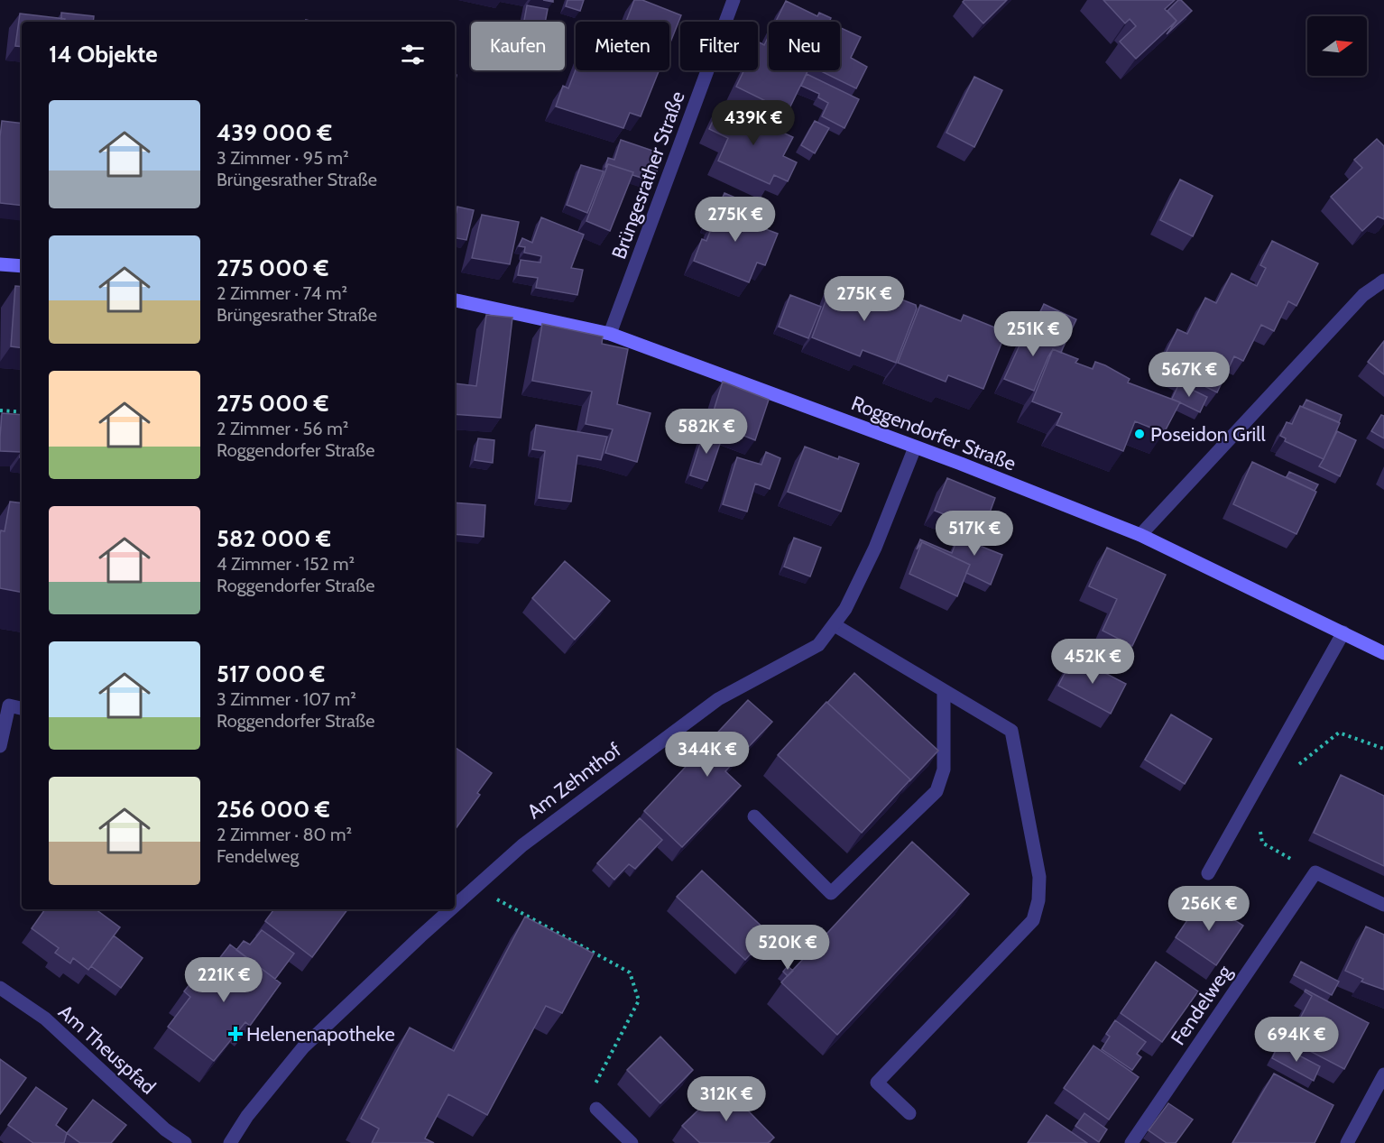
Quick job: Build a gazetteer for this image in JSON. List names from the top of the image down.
{
  "streets": {
    "main road": ["Roggendorfer Straße"],
    "street": [
      "Brüngesrather Straße",
      "Am Zehnthof",
      "Fendelweg",
      "Am Theuspfad"
    ]
  },
  "crossings": [
    ["Brüngesrather Straße", "Roggendorfer Straße"],
    ["Roggendorfer Straße", "Am Zehnthof"]
  ],
  "places": {
    "other": ["Poseidon Grill"],
    "health": ["Helenenapotheke"]
  },
  "north": "right",
  "page": {
    "chip": [
      "Kaufen",
      "Mieten",
      "Filter",
      "Neu"
    ],
    "heading": "14 Objekte",
    "list": [
      {
        "name": "439 000 €",
        "note": "3 Zimmer · 95 m² · Brüngesrather Straße"
      },
      {
        "name": "275 000 €",
        "note": "2 Zimmer · 74 m² · Brüngesrather Straße"
      },
      {
        "name": "275 000 €",
        "note": "2 Zimmer · 56 m² · Roggendorfer Straße"
      },
      {
        "name": "582 000 €",
        "note": "4 Zimmer · 152 m² · Roggendorfer Straße"
      },
      {
        "name": "517 000 €",
        "note": "3 Zimmer · 107 m² · Roggendorfer Straße"
      },
      {
        "name": "256 000 €",
        "note": "2 Zimmer · 80 m² · Fendelweg"
      }
    ],
    "price": [
      "439K €",
      "275K €",
      "275K €",
      "251K €",
      "567K €",
      "582K €",
      "517K €",
      "452K €",
      "344K €",
      "256K €",
      "520K €",
      "221K €",
      "694K €",
      "312K €"
    ]
  }
}
